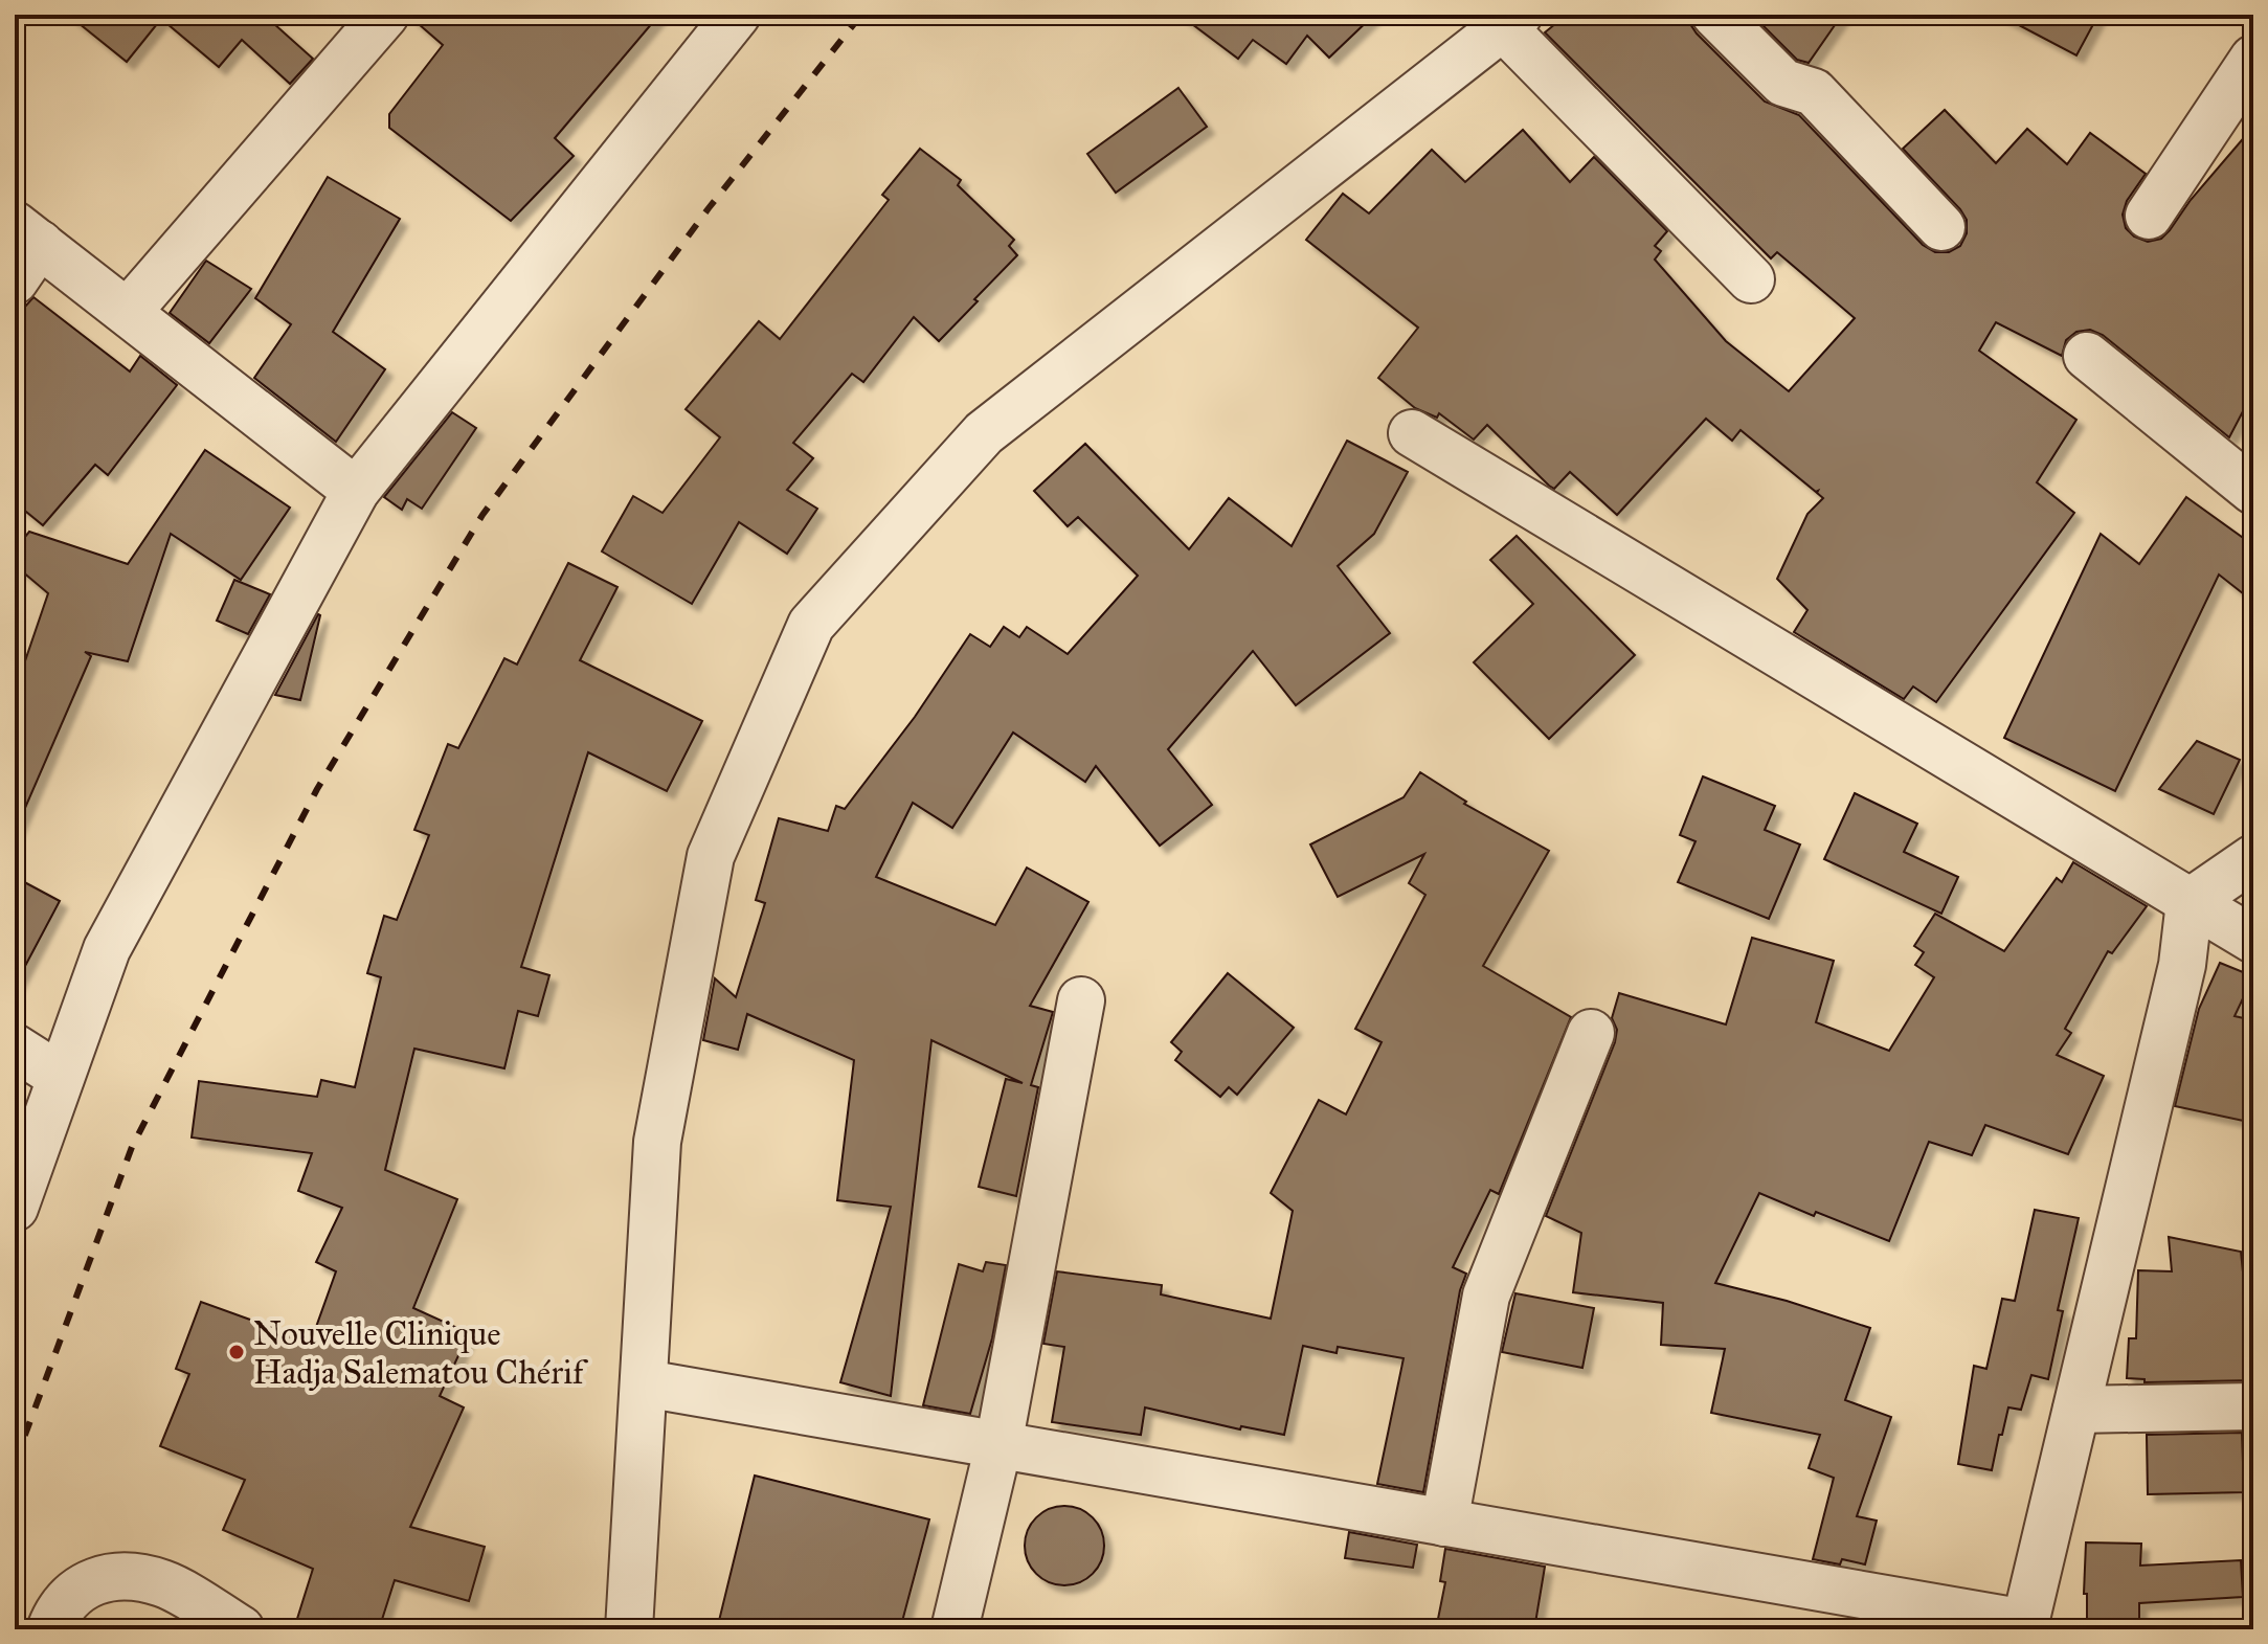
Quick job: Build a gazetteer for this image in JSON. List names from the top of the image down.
{
  "places": ["Nouvelle Clinique Hadja Salematou Chérif"]
}
